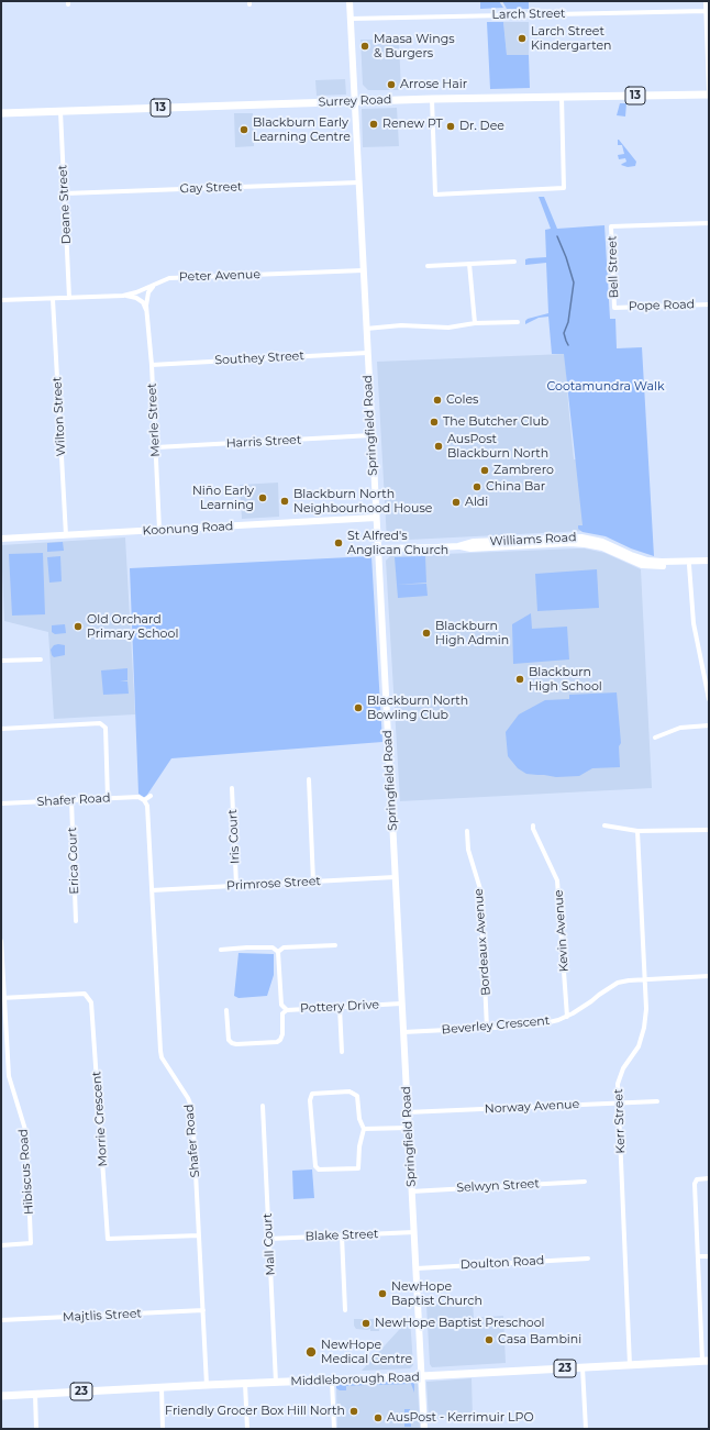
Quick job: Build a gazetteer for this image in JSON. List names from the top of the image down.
{
  "streets": {
    "main road": [
      "13",
      "Surrey Road",
      "Springfield Road",
      "Koonung Road",
      "Williams Road",
      "23",
      "Middleborough Road"
    ],
    "street": [
      "Larch Street",
      "Gay Street",
      "Deane Street",
      "Bell Street",
      "Peter Avenue",
      "Pope Road",
      "Southey Street",
      "Wilton Street",
      "Merle Street",
      "Harris Street",
      "Shafer Road",
      "Iris Court",
      "Erica Court",
      "Primrose Street",
      "Kevin Avenue",
      "Bordeaux Avenue",
      "Pottery Drive",
      "Beverley Crescent",
      "Norway Avenue",
      "Morrie Crescent",
      "Kerr Street",
      "Hibiscus Road",
      "Selwyn Street",
      "Blake Street",
      "Mall Court",
      "Doulton Road",
      "Majtlis Street"
    ]
  },
  "crossings": [
    ["Larch Street", "Springfield Road"],
    ["Surrey Road", "Deane Street"],
    ["Surrey Road", "Springfield Road"],
    ["Gay Street", "Deane Street"],
    ["Gay Street", "Springfield Road"],
    ["Deane Street", "Peter Avenue"],
    ["Bell Street", "Pope Road"],
    ["Peter Avenue", "Wilton Street"],
    ["Peter Avenue", "Merle Street"],
    ["Peter Avenue", "Springfield Road"],
    ["Southey Street", "Merle Street"],
    ["Southey Street", "Springfield Road"],
    ["Wilton Street", "Koonung Road"],
    ["Merle Street", "Harris Street"],
    ["Merle Street", "Koonung Road"],
    ["Springfield Road", "Harris Street"],
    ["Springfield Road", "Koonung Road"],
    ["Springfield Road", "Williams Road"],
    ["Springfield Road", "Primrose Street"],
    ["Springfield Road", "Pottery Drive"],
    ["Springfield Road", "Beverley Crescent"],
    ["Springfield Road", "Norway Avenue"],
    ["Springfield Road", "Selwyn Street"],
    ["Springfield Road", "Blake Street"],
    ["Springfield Road", "Doulton Road"],
    ["Springfield Road", "Middleborough Road"],
    ["Shafer Road", "Erica Court"],
    ["Shafer Road", "Primrose Street"],
    ["Shafer Road", "Morrie Crescent"],
    ["Shafer Road", "Majtlis Street"],
    ["Shafer Road", "Middleborough Road"],
    ["Iris Court", "Primrose Street"],
    ["Kevin Avenue", "Beverley Crescent"],
    ["Bordeaux Avenue", "Beverley Crescent"],
    ["Beverley Crescent", "Kerr Street"],
    ["Norway Avenue", "Kerr Street"],
    ["Morrie Crescent", "Hibiscus Road"],
    ["Kerr Street", "Middleborough Road"],
    ["Blake Street", "Mall Court"],
    ["Mall Court", "Middleborough Road"]
  ],
  "parks": ["Cootamundra Walk"],
  "places": [
    "Larch Street Kindergarten",
    "Maasa Wings & Burgers",
    "Arrose Hair",
    "Renew PT",
    "Dr. Dee",
    "Blackburn Early Learning Centre",
    "Coles",
    "The Butcher Club",
    "AusPost Blackburn North",
    "Zambrero",
    "China Bar",
    "Niño Early Learning",
    "Blackburn North Neighbourhood House",
    "Aldi",
    "St Alfred's Anglican Church",
    "Old Orchard Primary School",
    "Blackburn High Admin",
    "Blackburn High School",
    "Blackburn North Bowling Club",
    "NewHope Baptist Church",
    "NewHope Baptist Preschool",
    "Casa Bambini",
    "NewHope Medical Centre",
    "Friendly Grocer Box Hill North",
    "AusPost - Kerrimuir LPO"
  ]
}
